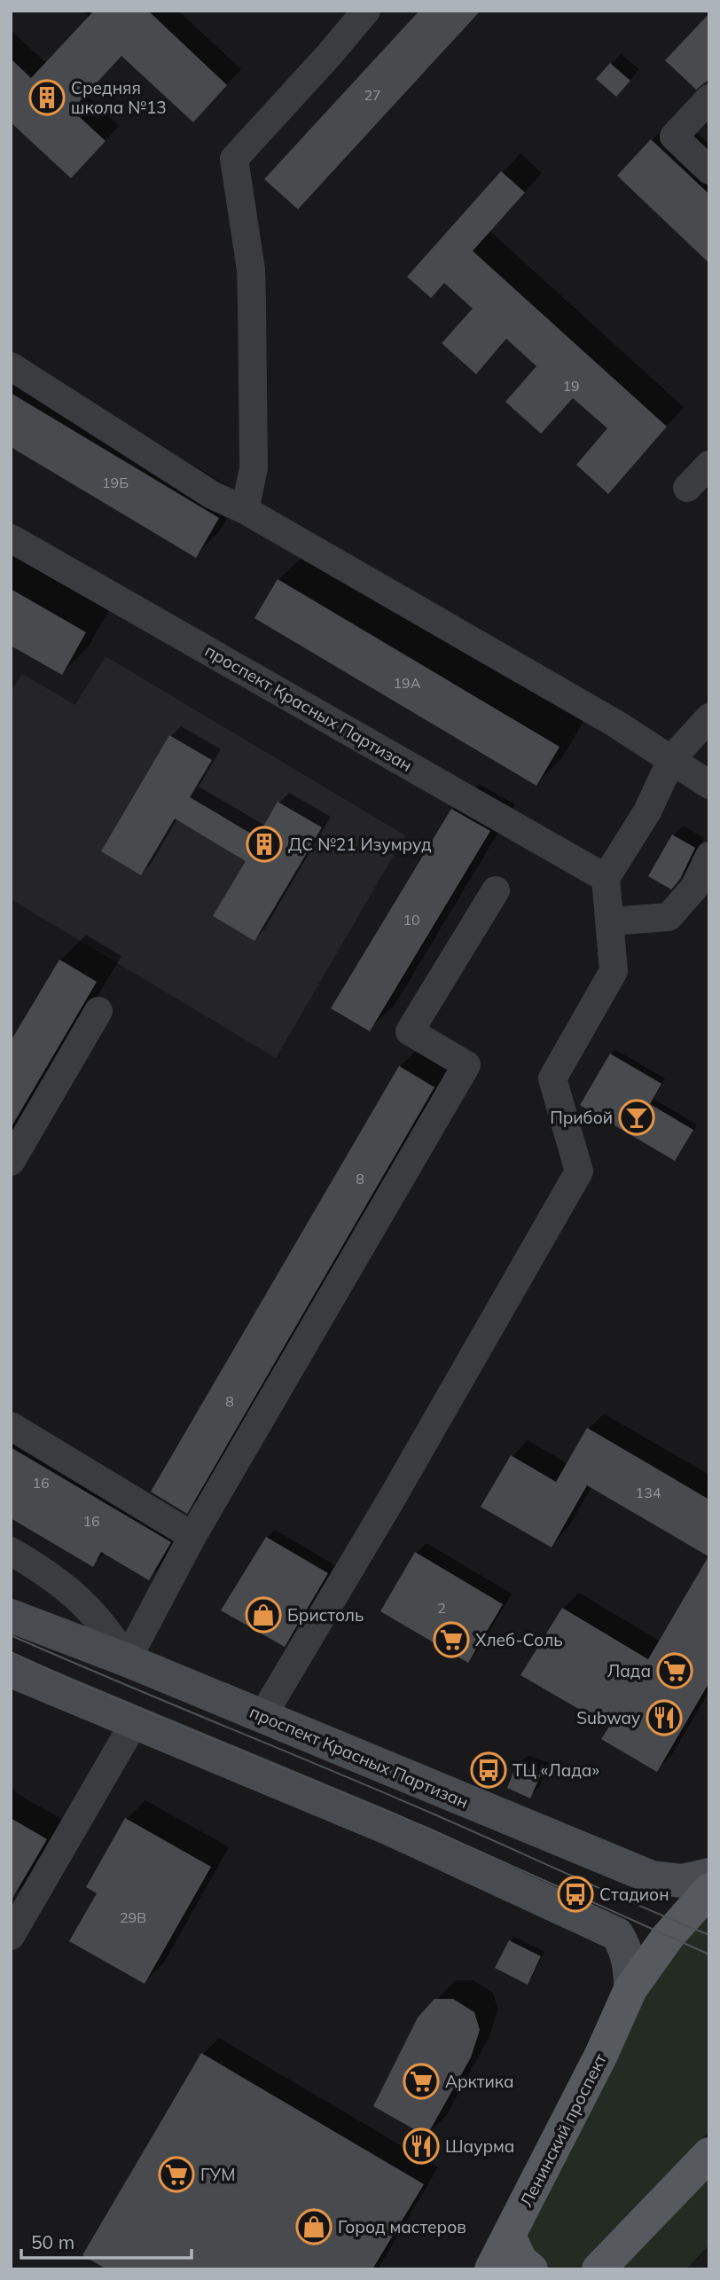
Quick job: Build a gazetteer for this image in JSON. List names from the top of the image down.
{
  "streets": {
    "main road": ["проспект Красных Партизан", "Ленинский проспект"]
  },
  "places": {
    "building": ["Средняя школа №13", "ДС №21 Изумруд"],
    "bar": ["Прибой"],
    "shop": ["Бристоль", "Город мастеров"],
    "supermarket": [
      "Хлеб-Соль",
      "Лада",
      "Арктика",
      "ГУМ"
    ],
    "restaurant": ["Subway", "Шаурма"],
    "bus stop": ["ТЦ «Лада»", "Стадион"]
  },
  "house_numbers": [
    "27",
    "19",
    "19Б",
    "19А",
    "10",
    "8",
    "8",
    "16",
    "134",
    "16",
    "2",
    "29В"
  ],
  "scale_bar": "50 m"
}
